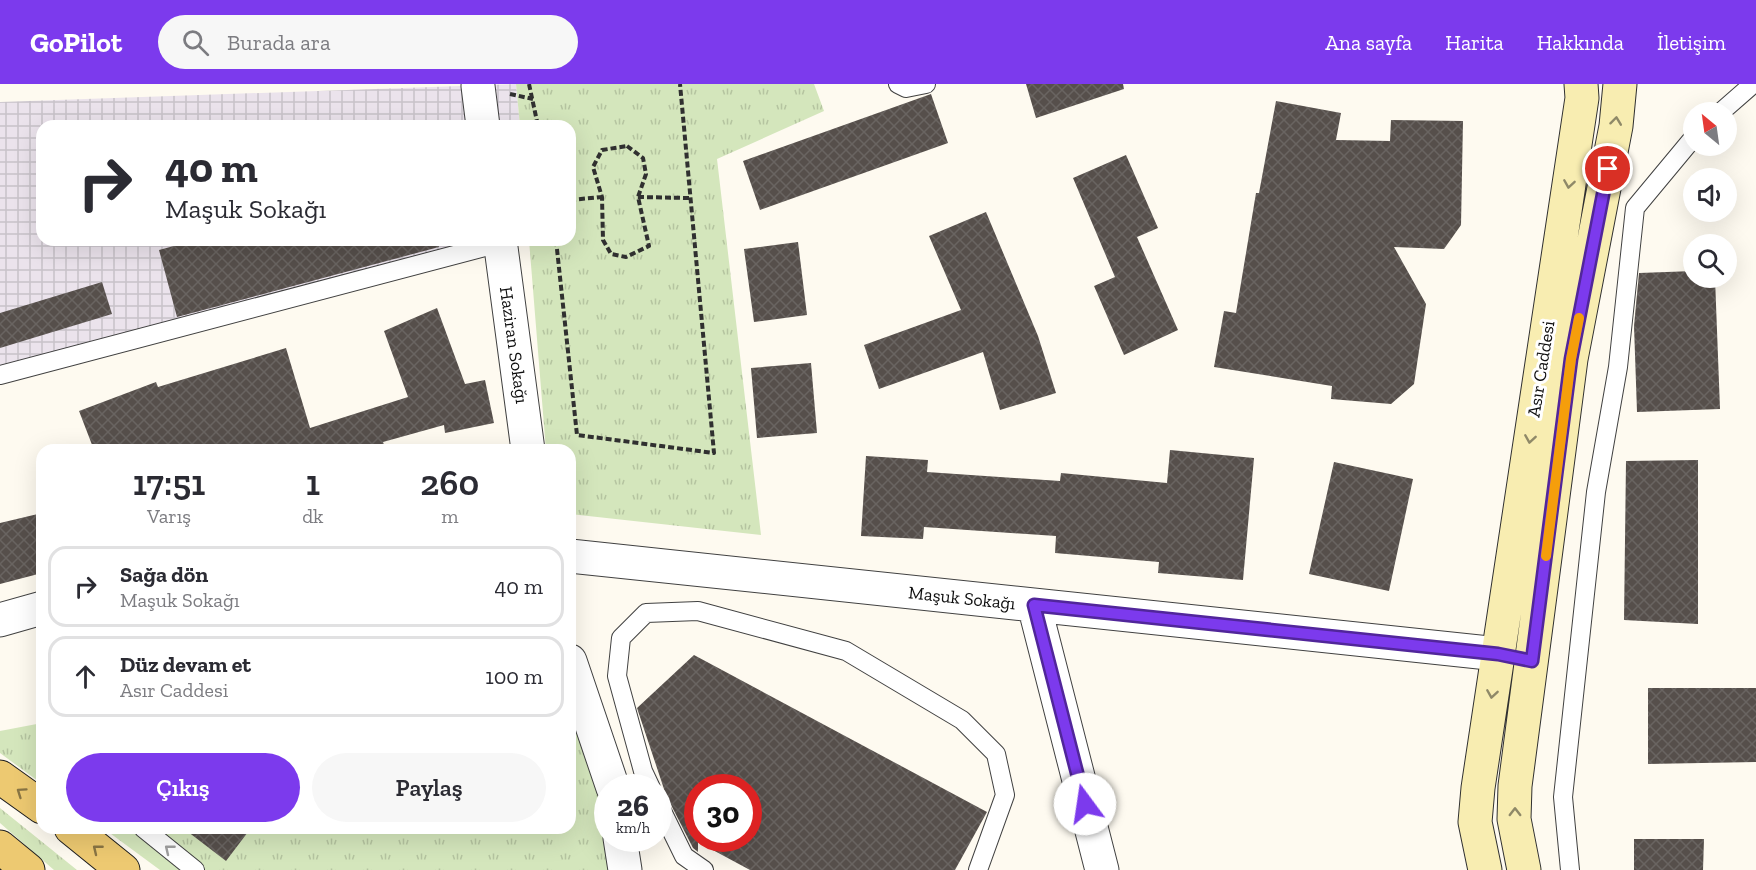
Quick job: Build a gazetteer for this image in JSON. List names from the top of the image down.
{
  "streets": {
    "street": ["Haziran Sokağı", "Asır Caddesi", "Maşuk Sokağı"]
  },
  "crossings": [
    ["Asır Caddesi", "Maşuk Sokağı"]
  ],
  "north": "top left",
  "page": {
    "header": "GoPilot",
    "search": "Burada ara",
    "nav": [
      "Ana sayfa",
      "Harita",
      "Hakkında",
      "İletişim"
    ],
    "turn": ["40 m", "Maşuk Sokağı"],
    "eta": [
      "17:51",
      "Varış",
      "1",
      "dk",
      "260",
      "m"
    ],
    "list": [
      {
        "name": "Sağa dön",
        "note": "Maşuk Sokağı",
        "value": "40 m"
      },
      {
        "name": "Düz devam et",
        "note": "Asır Caddesi",
        "value": "100 m"
      }
    ],
    "buttons": ["Çıkış", "Paylaş"],
    "speed": "26 km/h",
    "limit": "30"
  }
}
